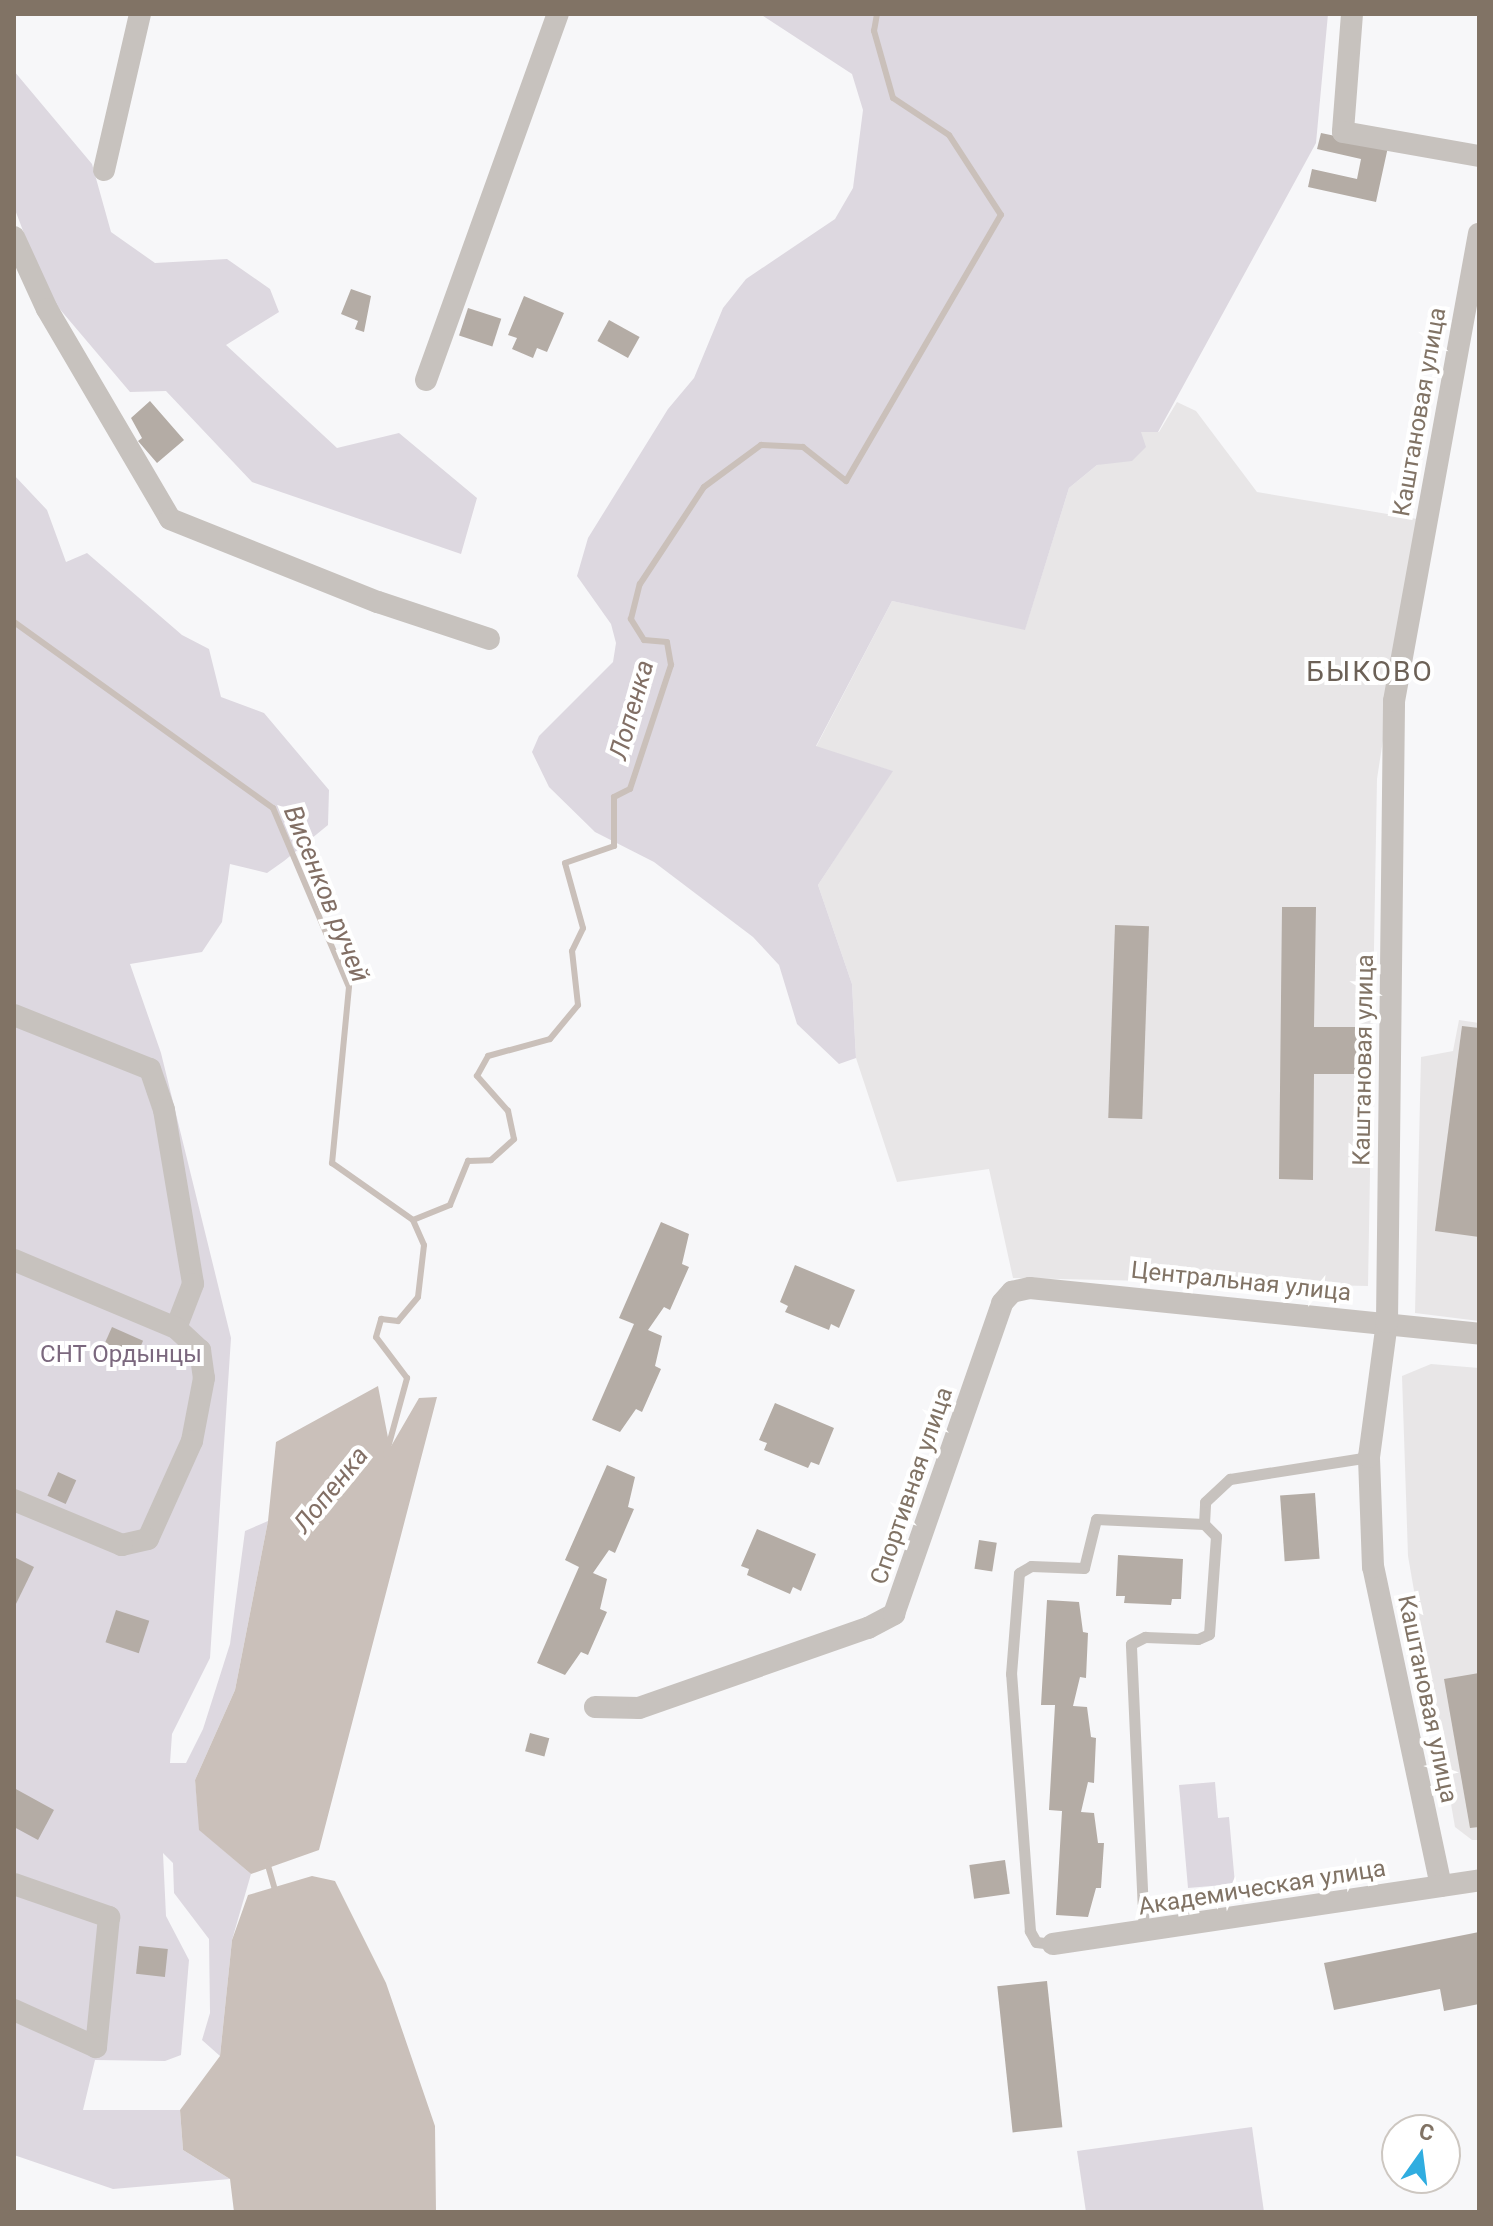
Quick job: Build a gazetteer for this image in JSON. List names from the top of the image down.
{
  "streets": {
    "street": [
      "Каштановая улица",
      "Центральная улица",
      "Спортивная улица",
      "Академическая улица"
    ]
  },
  "crossings": [
    ["Каштановая улица", "Центральная улица"],
    ["Каштановая улица", "Академическая улица"],
    ["Центральная улица", "Спортивная улица"]
  ],
  "districts": ["БЫКОВО"],
  "water": ["Лопенка", "Висенков ручей"],
  "parks": ["СНТ Ордынцы"],
  "north": "top"
}
